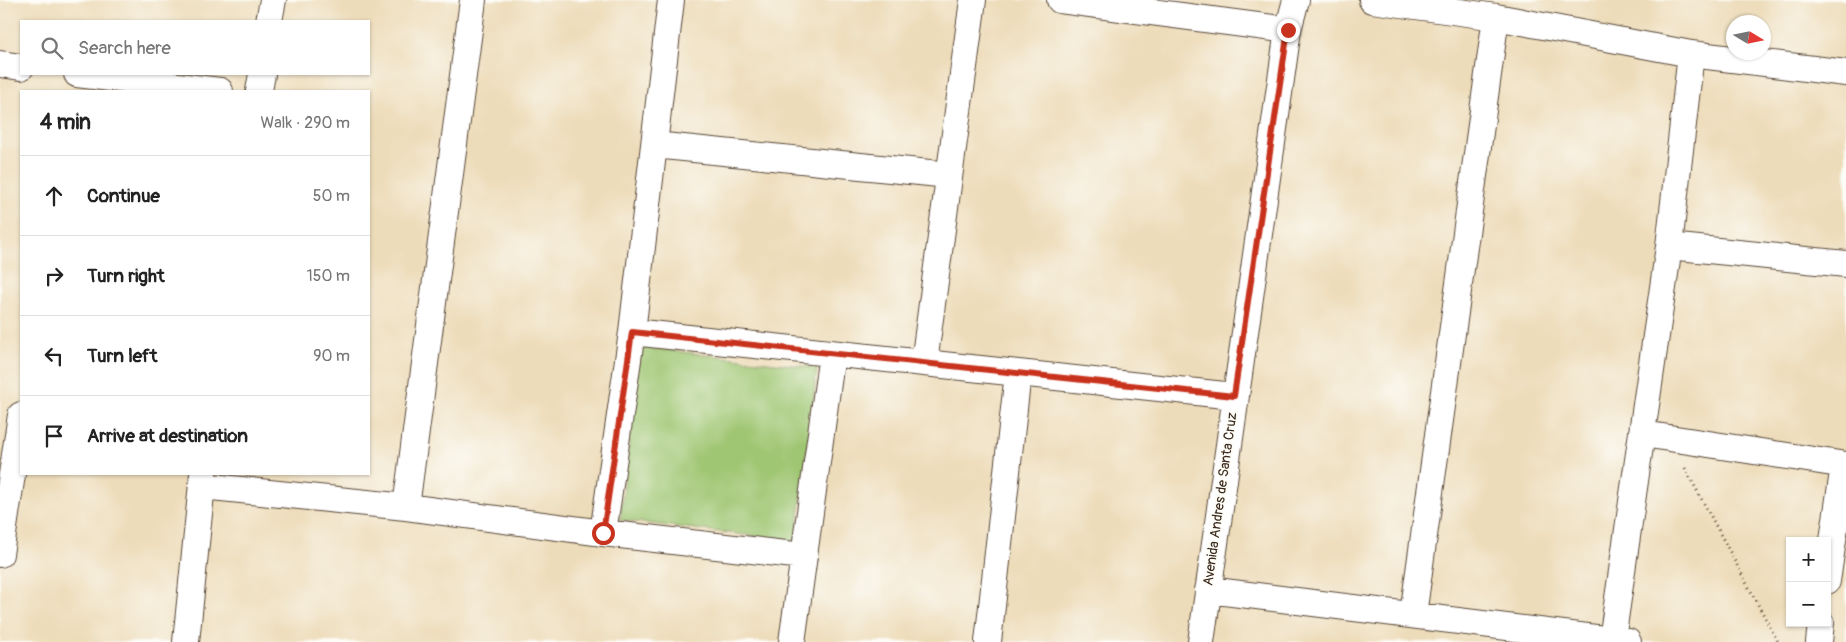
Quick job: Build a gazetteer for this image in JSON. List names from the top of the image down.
{
  "streets": {
    "street": ["Avenida Andres de Santa Cruz"]
  },
  "north": "right",
  "page": {
    "search": "Search here",
    "heading": ["4 min", "Walk · 290 m"],
    "list": [
      ["Continue", "50 m"],
      ["Turn right", "150 m"],
      ["Turn left", "90 m"],
      "Arrive at destination"
    ],
    "map_buttons": ["+", "−"]
  }
}
